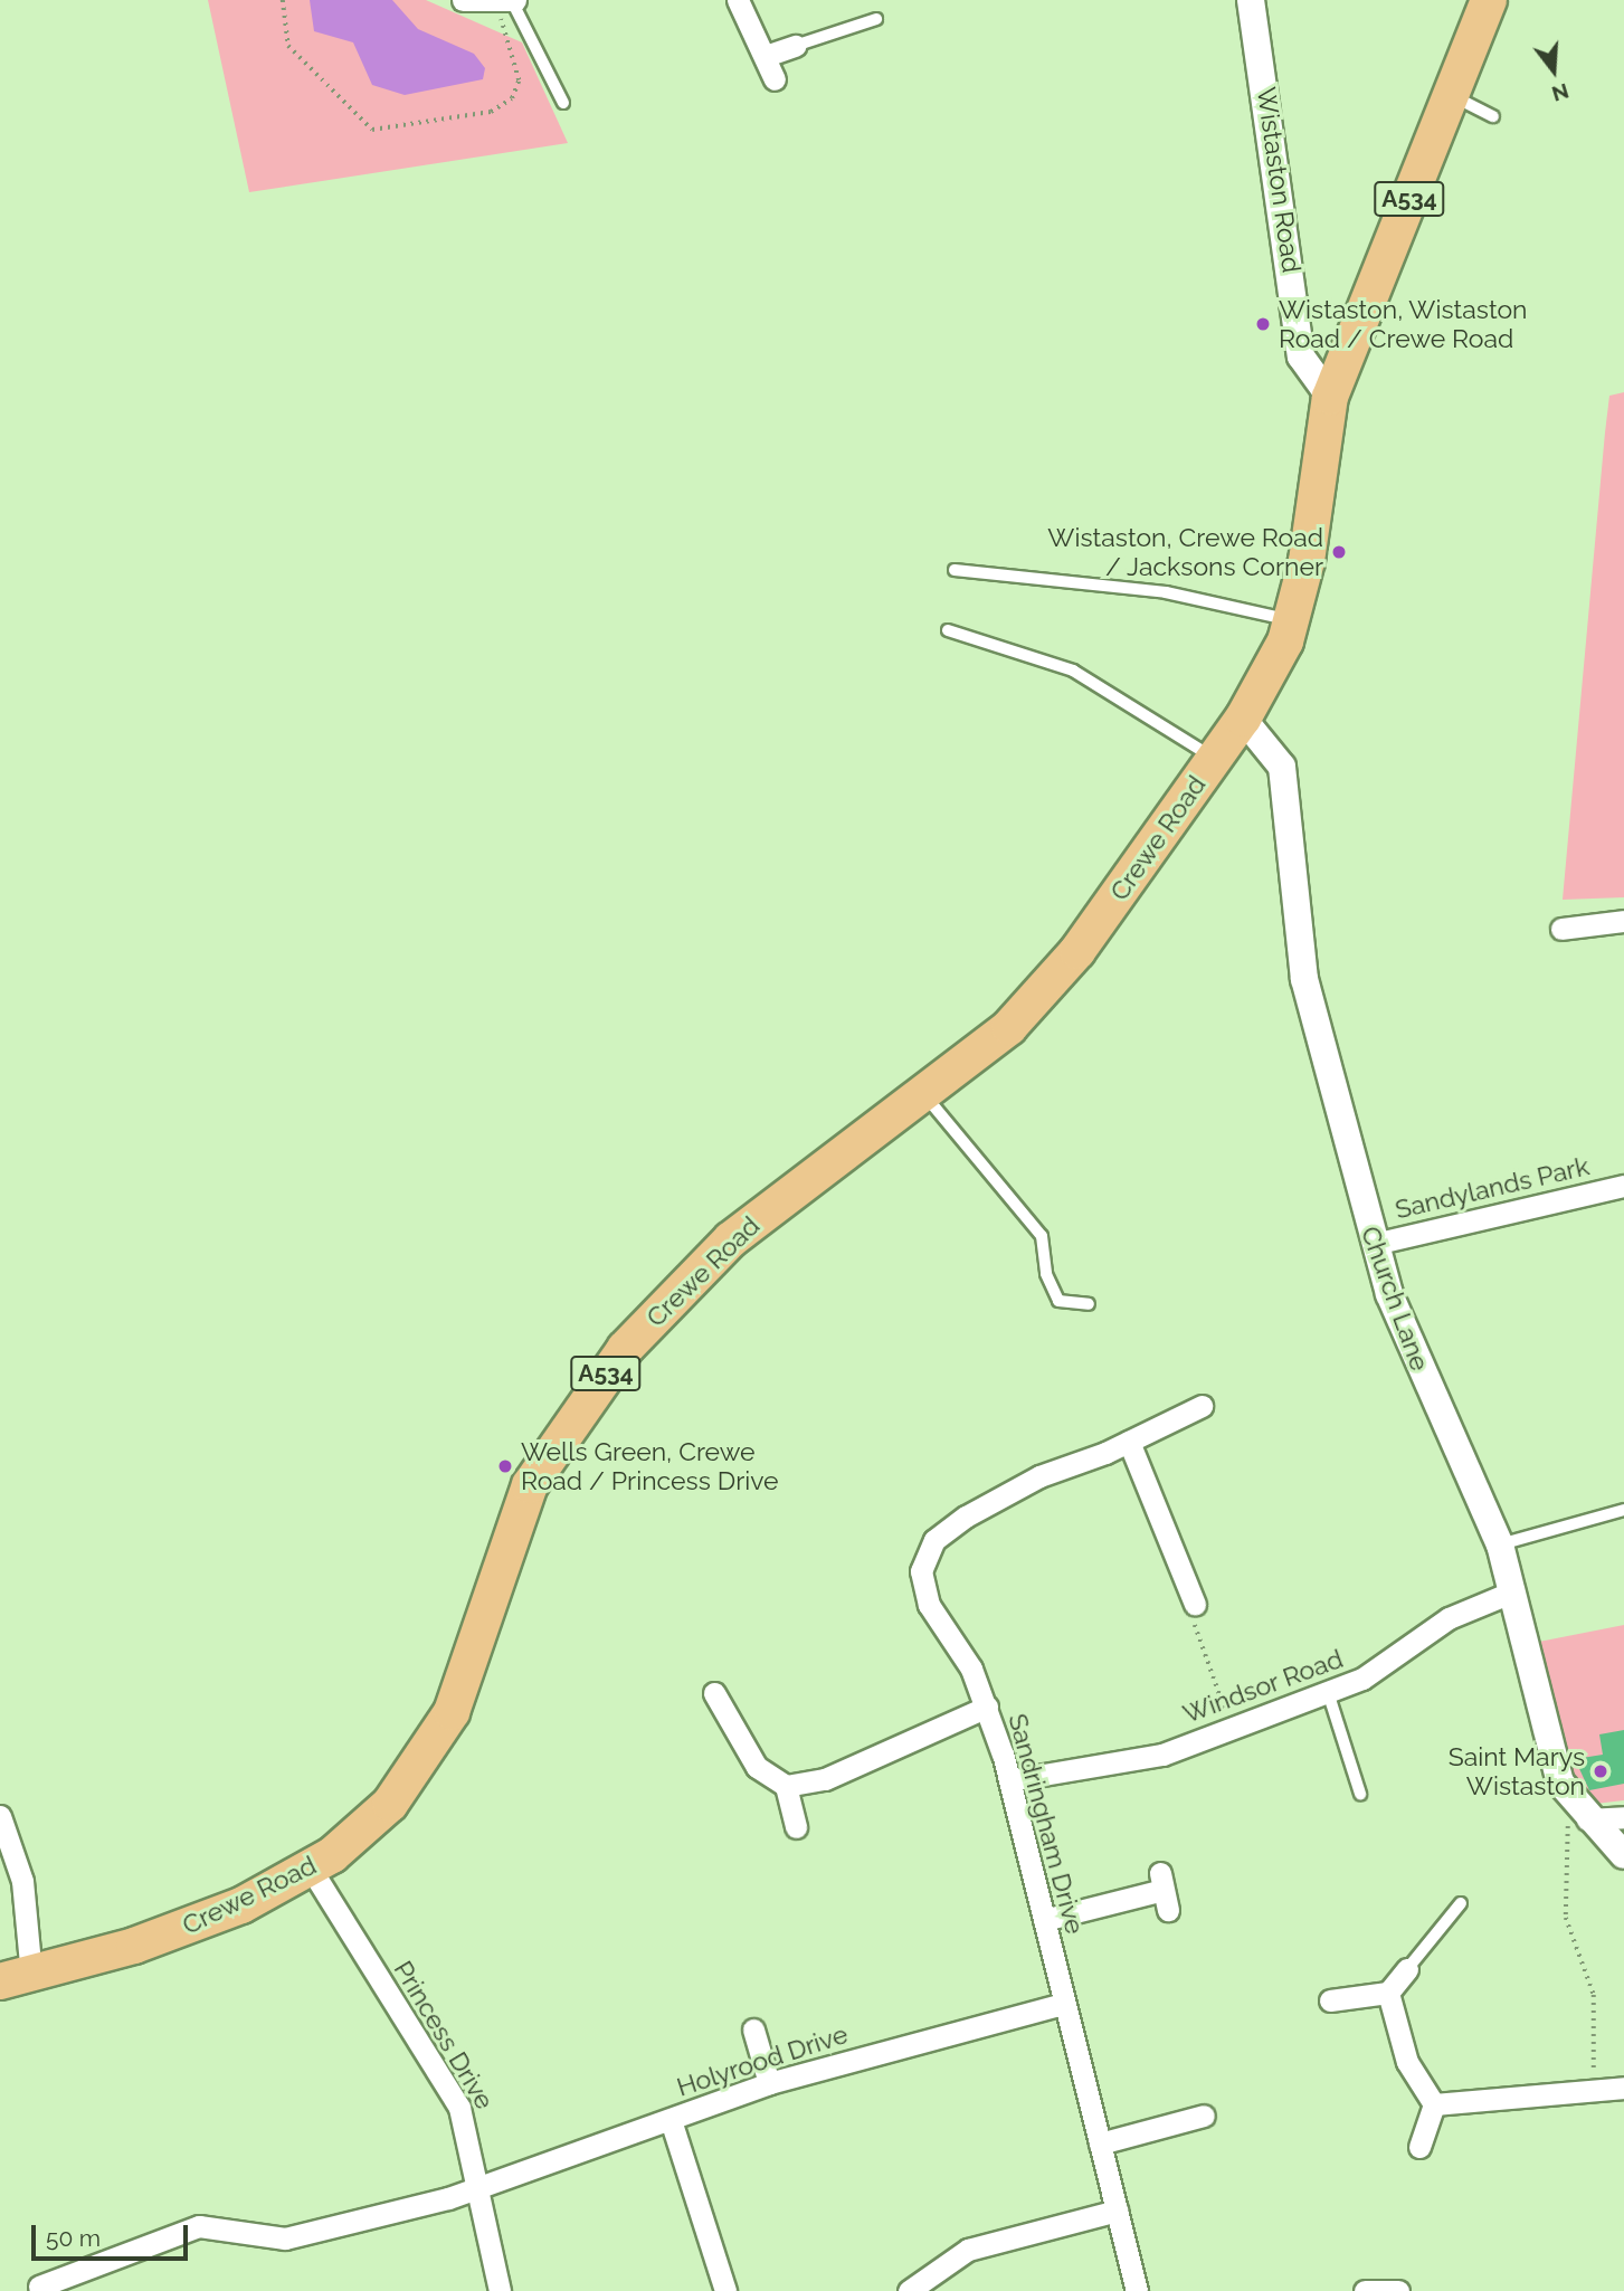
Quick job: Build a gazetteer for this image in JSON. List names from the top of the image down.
{
  "streets": {
    "main road": ["A534", "Crewe Road"],
    "street": [
      "Wistaston Road",
      "Sandylands Park",
      "Church Lane",
      "Windsor Road",
      "Sandringham Drive",
      "Princess Drive",
      "Holyrood Drive"
    ]
  },
  "crossings": [
    ["Wistaston Road", "A534"],
    ["A534", "Crewe Road"],
    ["A534", "Church Lane"],
    ["Crewe Road", "Church Lane"],
    ["Crewe Road", "Princess Drive"],
    ["Sandylands Park", "Church Lane"],
    ["Church Lane", "Windsor Road"],
    ["Windsor Road", "Sandringham Drive"],
    ["Sandringham Drive", "Holyrood Drive"],
    ["Princess Drive", "Holyrood Drive"]
  ],
  "places": [
    "Wistaston, Wistaston Road / Crewe Road",
    "Wistaston, Crewe Road / Jacksons Corner",
    "Wells Green, Crewe Road / Princess Drive",
    "Saint Marys Wistaston"
  ],
  "scale_bar": "50 m",
  "north": "bottom"
}
